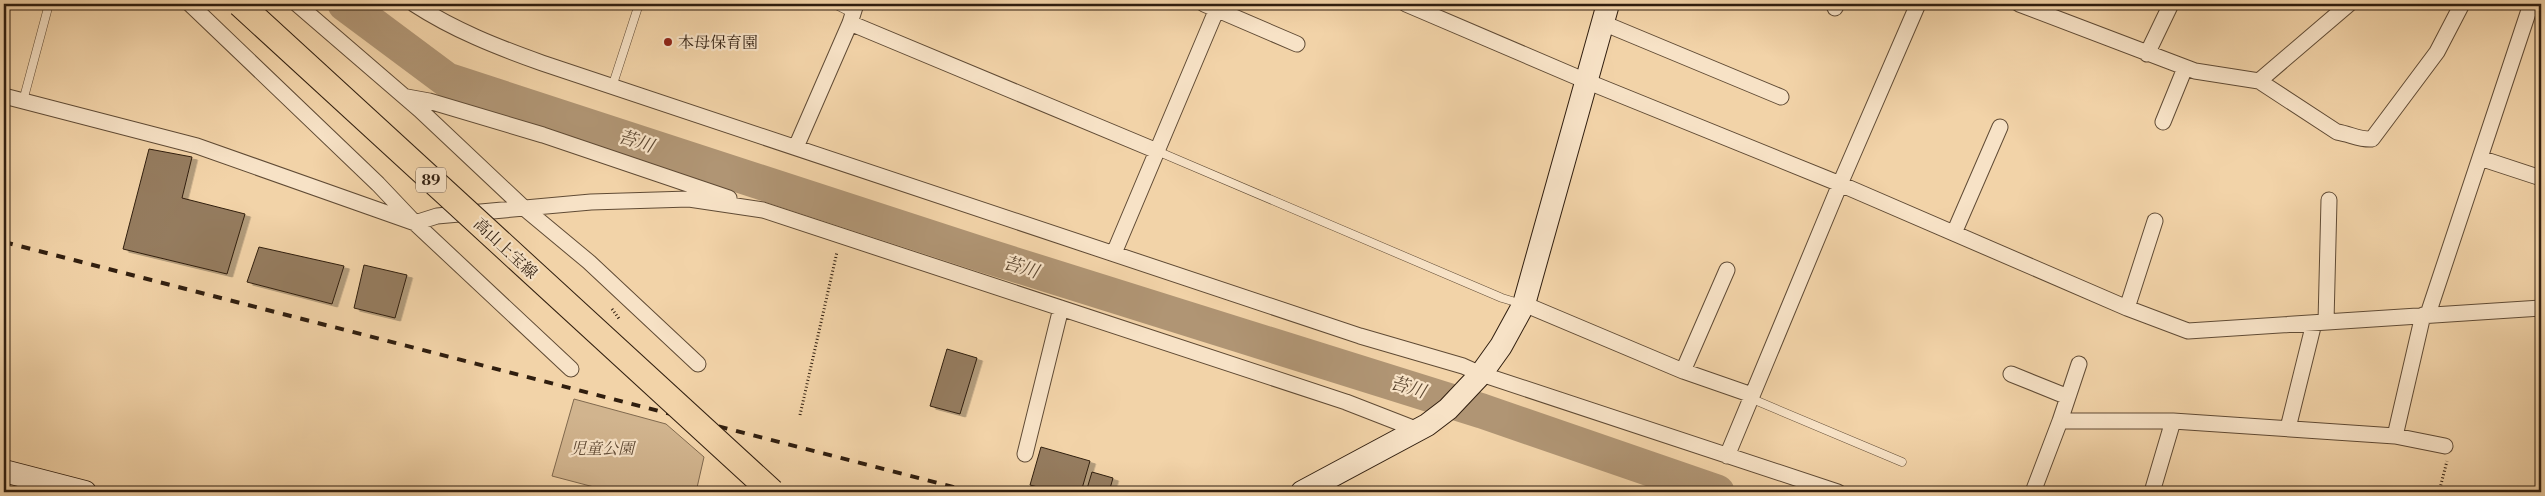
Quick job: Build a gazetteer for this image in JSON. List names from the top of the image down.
{
  "streets": {
    "main road": ["89", "高山上宝線"]
  },
  "water": ["苔川"],
  "parks": ["児童公園"],
  "places": ["本母保育園"]
}
